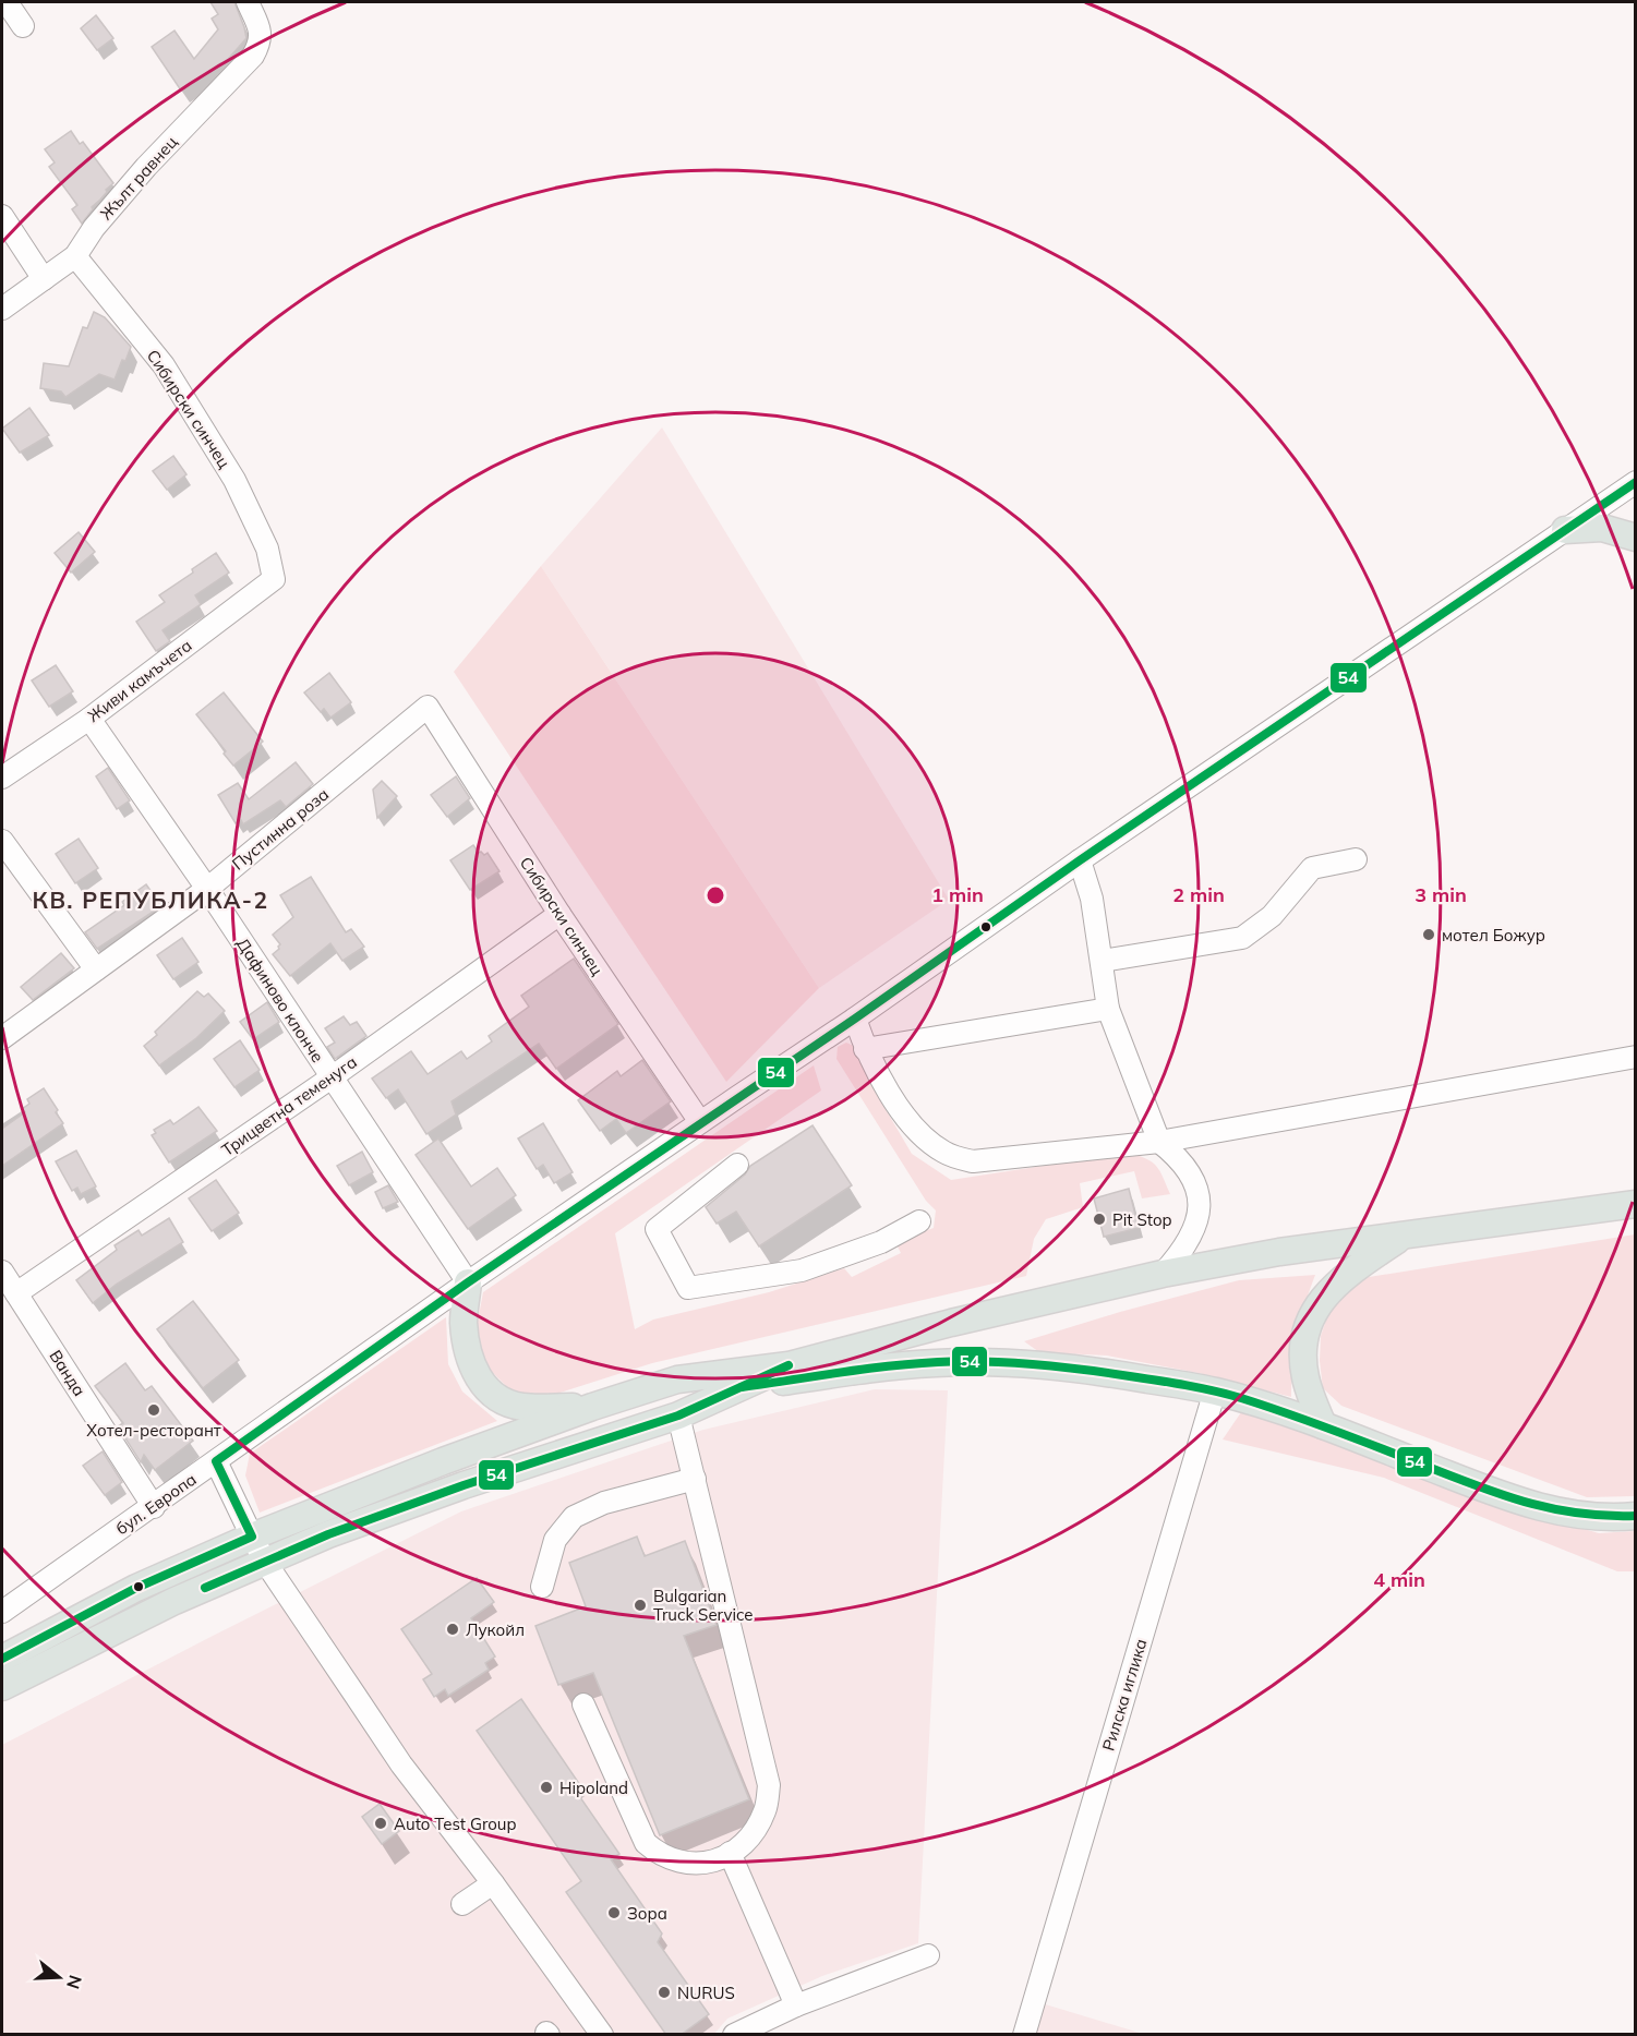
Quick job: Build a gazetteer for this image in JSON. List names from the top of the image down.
{
  "streets": {
    "street": [
      "Жълт равнец",
      "Сибирски синчец",
      "Живи камъчета",
      "Пустинна роза",
      "Дафиново клонче",
      "Трицветна теменуга",
      "Ванда",
      "бул. Европа",
      "Рилска иглика"
    ]
  },
  "crossings": [
    ["Жълт равнец", "Сибирски синчец"],
    ["Сибирски синчец", "Живи камъчета"],
    ["Сибирски синчец", "Пустинна роза"],
    ["Сибирски синчец", "Трицветна теменуга"],
    ["Сибирски синчец", "бул. Европа"],
    ["Живи камъчета", "Дафиново клонче"],
    ["Пустинна роза", "Дафиново клонче"],
    ["Дафиново клонче", "Трицветна теменуга"],
    ["Дафиново клонче", "бул. Европа"],
    ["Трицветна теменуга", "Ванда"],
    ["Ванда", "бул. Европа"]
  ],
  "districts": ["КВ. РЕПУБЛИКА-2"],
  "places": [
    "мотел Божур",
    "Pit Stop",
    "Хотел-ресторант",
    "Bulgarian Truck Service",
    "Лукойл",
    "Hipoland",
    "Auto Test Group",
    "Зора",
    "NURUS"
  ],
  "lines": ["transit line 54"],
  "north": "right",
  "rings": [
    "1 min",
    "2 min",
    "3 min",
    "4 min"
  ]
}
